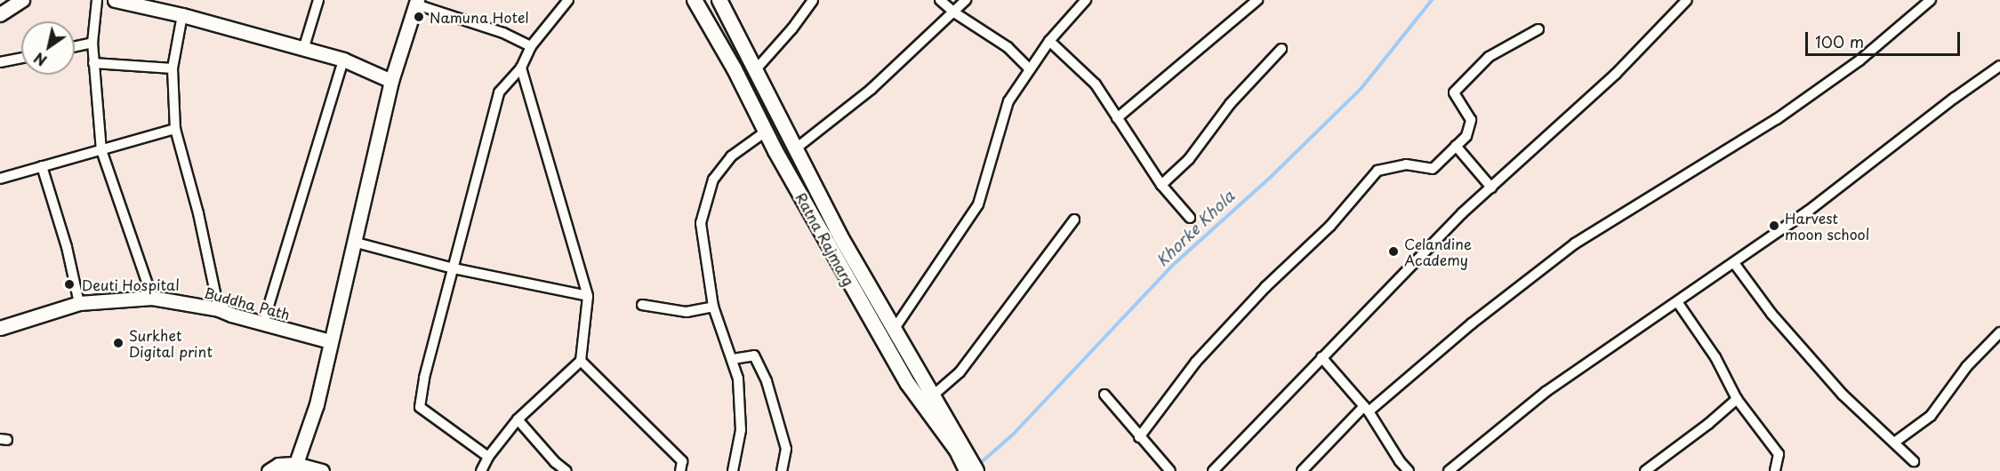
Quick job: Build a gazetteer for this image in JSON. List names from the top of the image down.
{
  "streets": {
    "main road": ["Ratna Rajmarg"],
    "street": ["Buddha Path"]
  },
  "water": ["Khorke Khola"],
  "places": [
    "Namuna Hotel",
    "Harvest moon school",
    "Celandine Academy",
    "Deuti Hospital",
    "Surkhet Digital print"
  ],
  "scale_bar": "100 m",
  "north": "bottom left"
}
